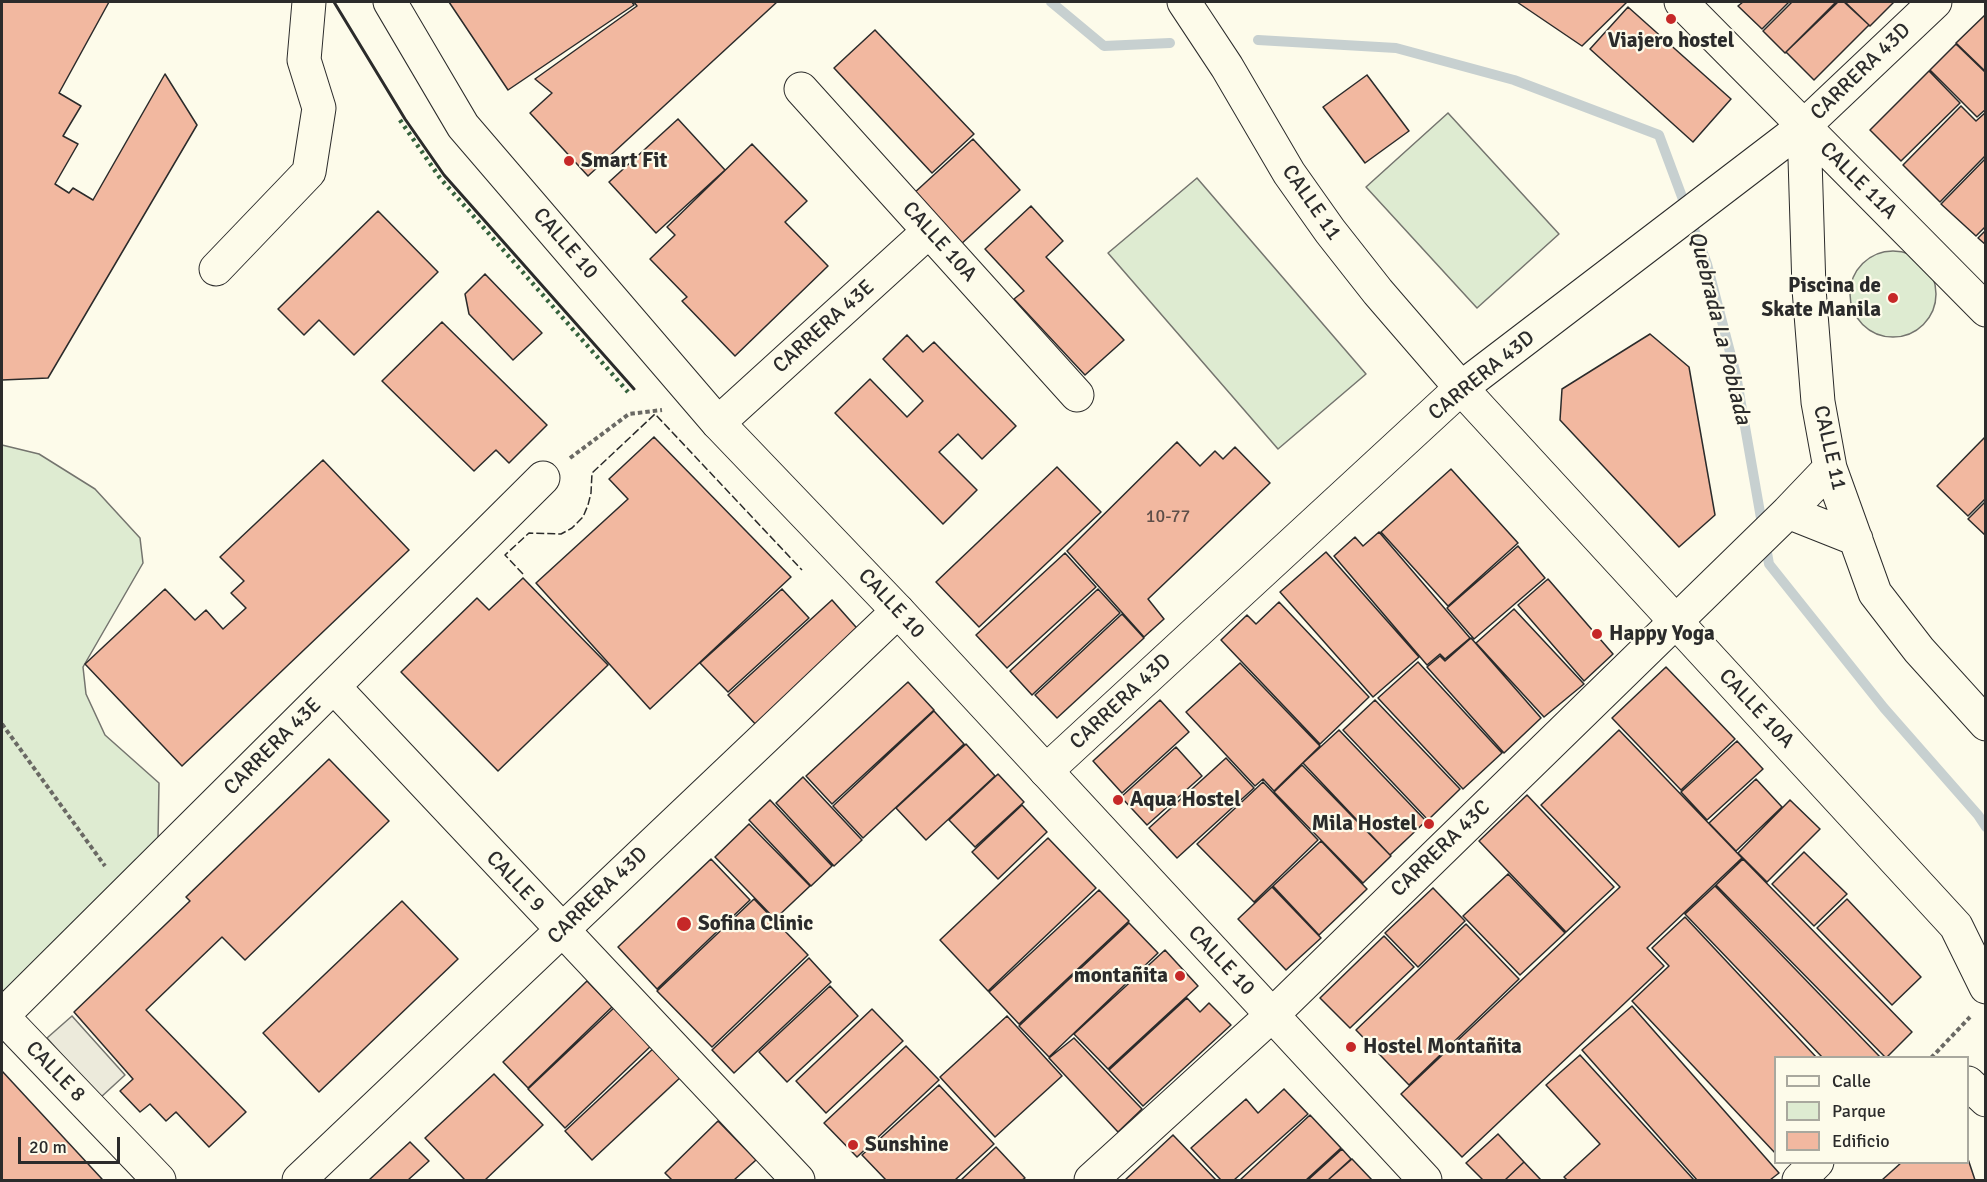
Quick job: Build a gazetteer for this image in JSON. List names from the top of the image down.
{
  "streets": {
    "street": [
      "CARRERA 43D",
      "CALLE 11A",
      "CALLE 11",
      "CALLE 10A",
      "CALLE 10",
      "CARRERA 43E",
      "CARRERA 43C",
      "CALLE 9",
      "CALLE 8"
    ]
  },
  "crossings": [
    ["CARRERA 43D", "CALLE 11A"],
    ["CARRERA 43D", "CALLE 11"],
    ["CARRERA 43D", "CALLE 10A"],
    ["CARRERA 43D", "CALLE 10"],
    ["CARRERA 43D", "CALLE 9"],
    ["CALLE 11A", "CALLE 11"],
    ["CALLE 11", "CALLE 10A"],
    ["CALLE 11", "CARRERA 43C"],
    ["CALLE 10A", "CARRERA 43E"],
    ["CALLE 10A", "CARRERA 43C"],
    ["CALLE 10", "CARRERA 43E"],
    ["CALLE 10", "CARRERA 43C"],
    ["CARRERA 43E", "CALLE 9"],
    ["CARRERA 43E", "CALLE 8"]
  ],
  "water": ["Quebrada La Poblada"],
  "places": [
    "Viajero hostel",
    "Smart Fit",
    "Piscina de Skate Manila",
    "Happy Yoga",
    "Aqua Hostel",
    "Mila Hostel",
    "Sofina Clinic",
    "montañita",
    "Hostel Montañita",
    "Sunshine"
  ],
  "house_numbers": ["10-77"],
  "legend": ["Calle", "Parque", "Edificio"],
  "scale_bar": "20 m"
}
